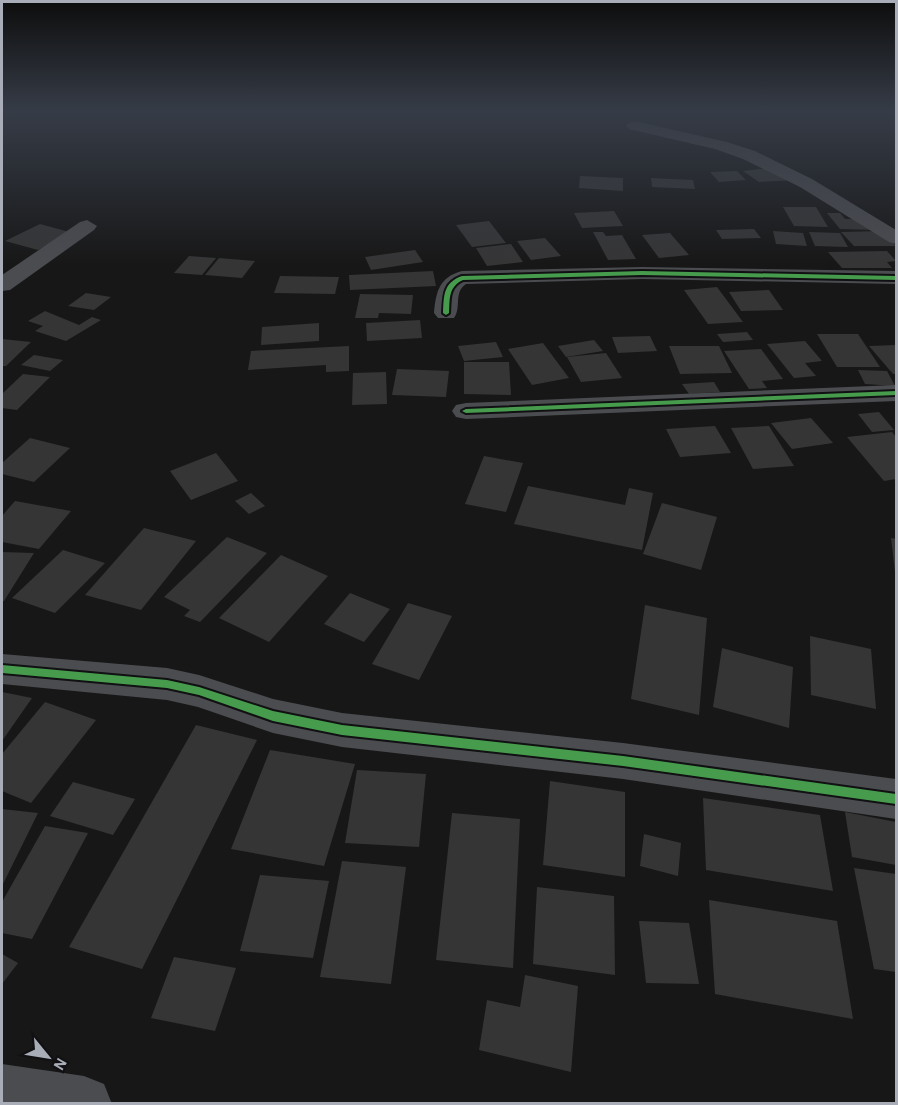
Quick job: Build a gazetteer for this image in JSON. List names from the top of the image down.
{
  "north": "bottom right"
}
